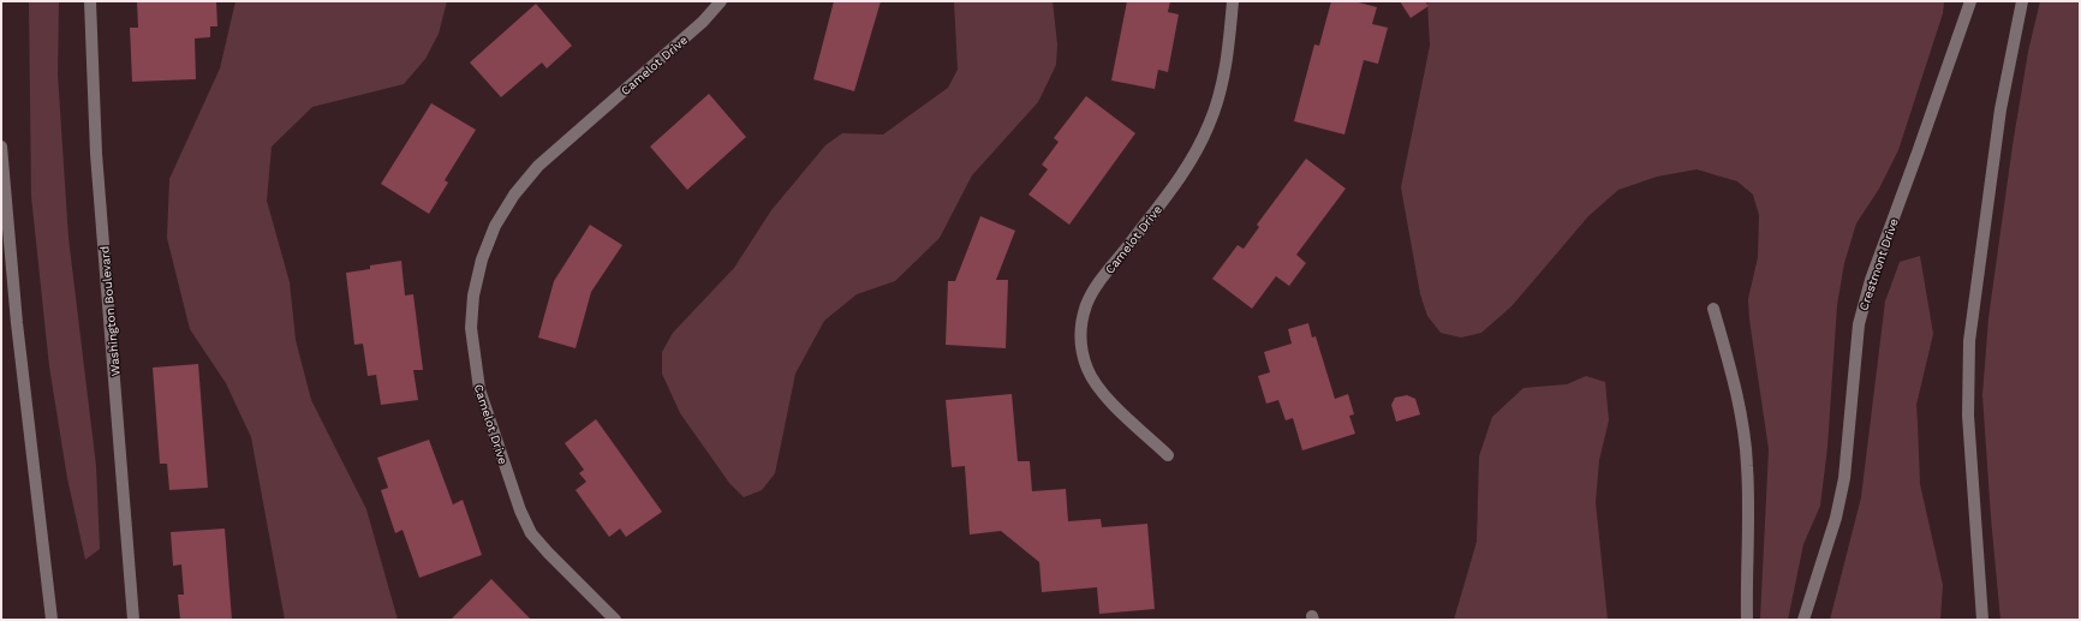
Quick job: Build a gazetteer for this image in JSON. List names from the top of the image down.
{
  "streets": {
    "street": ["Camelot Drive", "Crestmont Drive", "Washington Boulevard"]
  }
}
